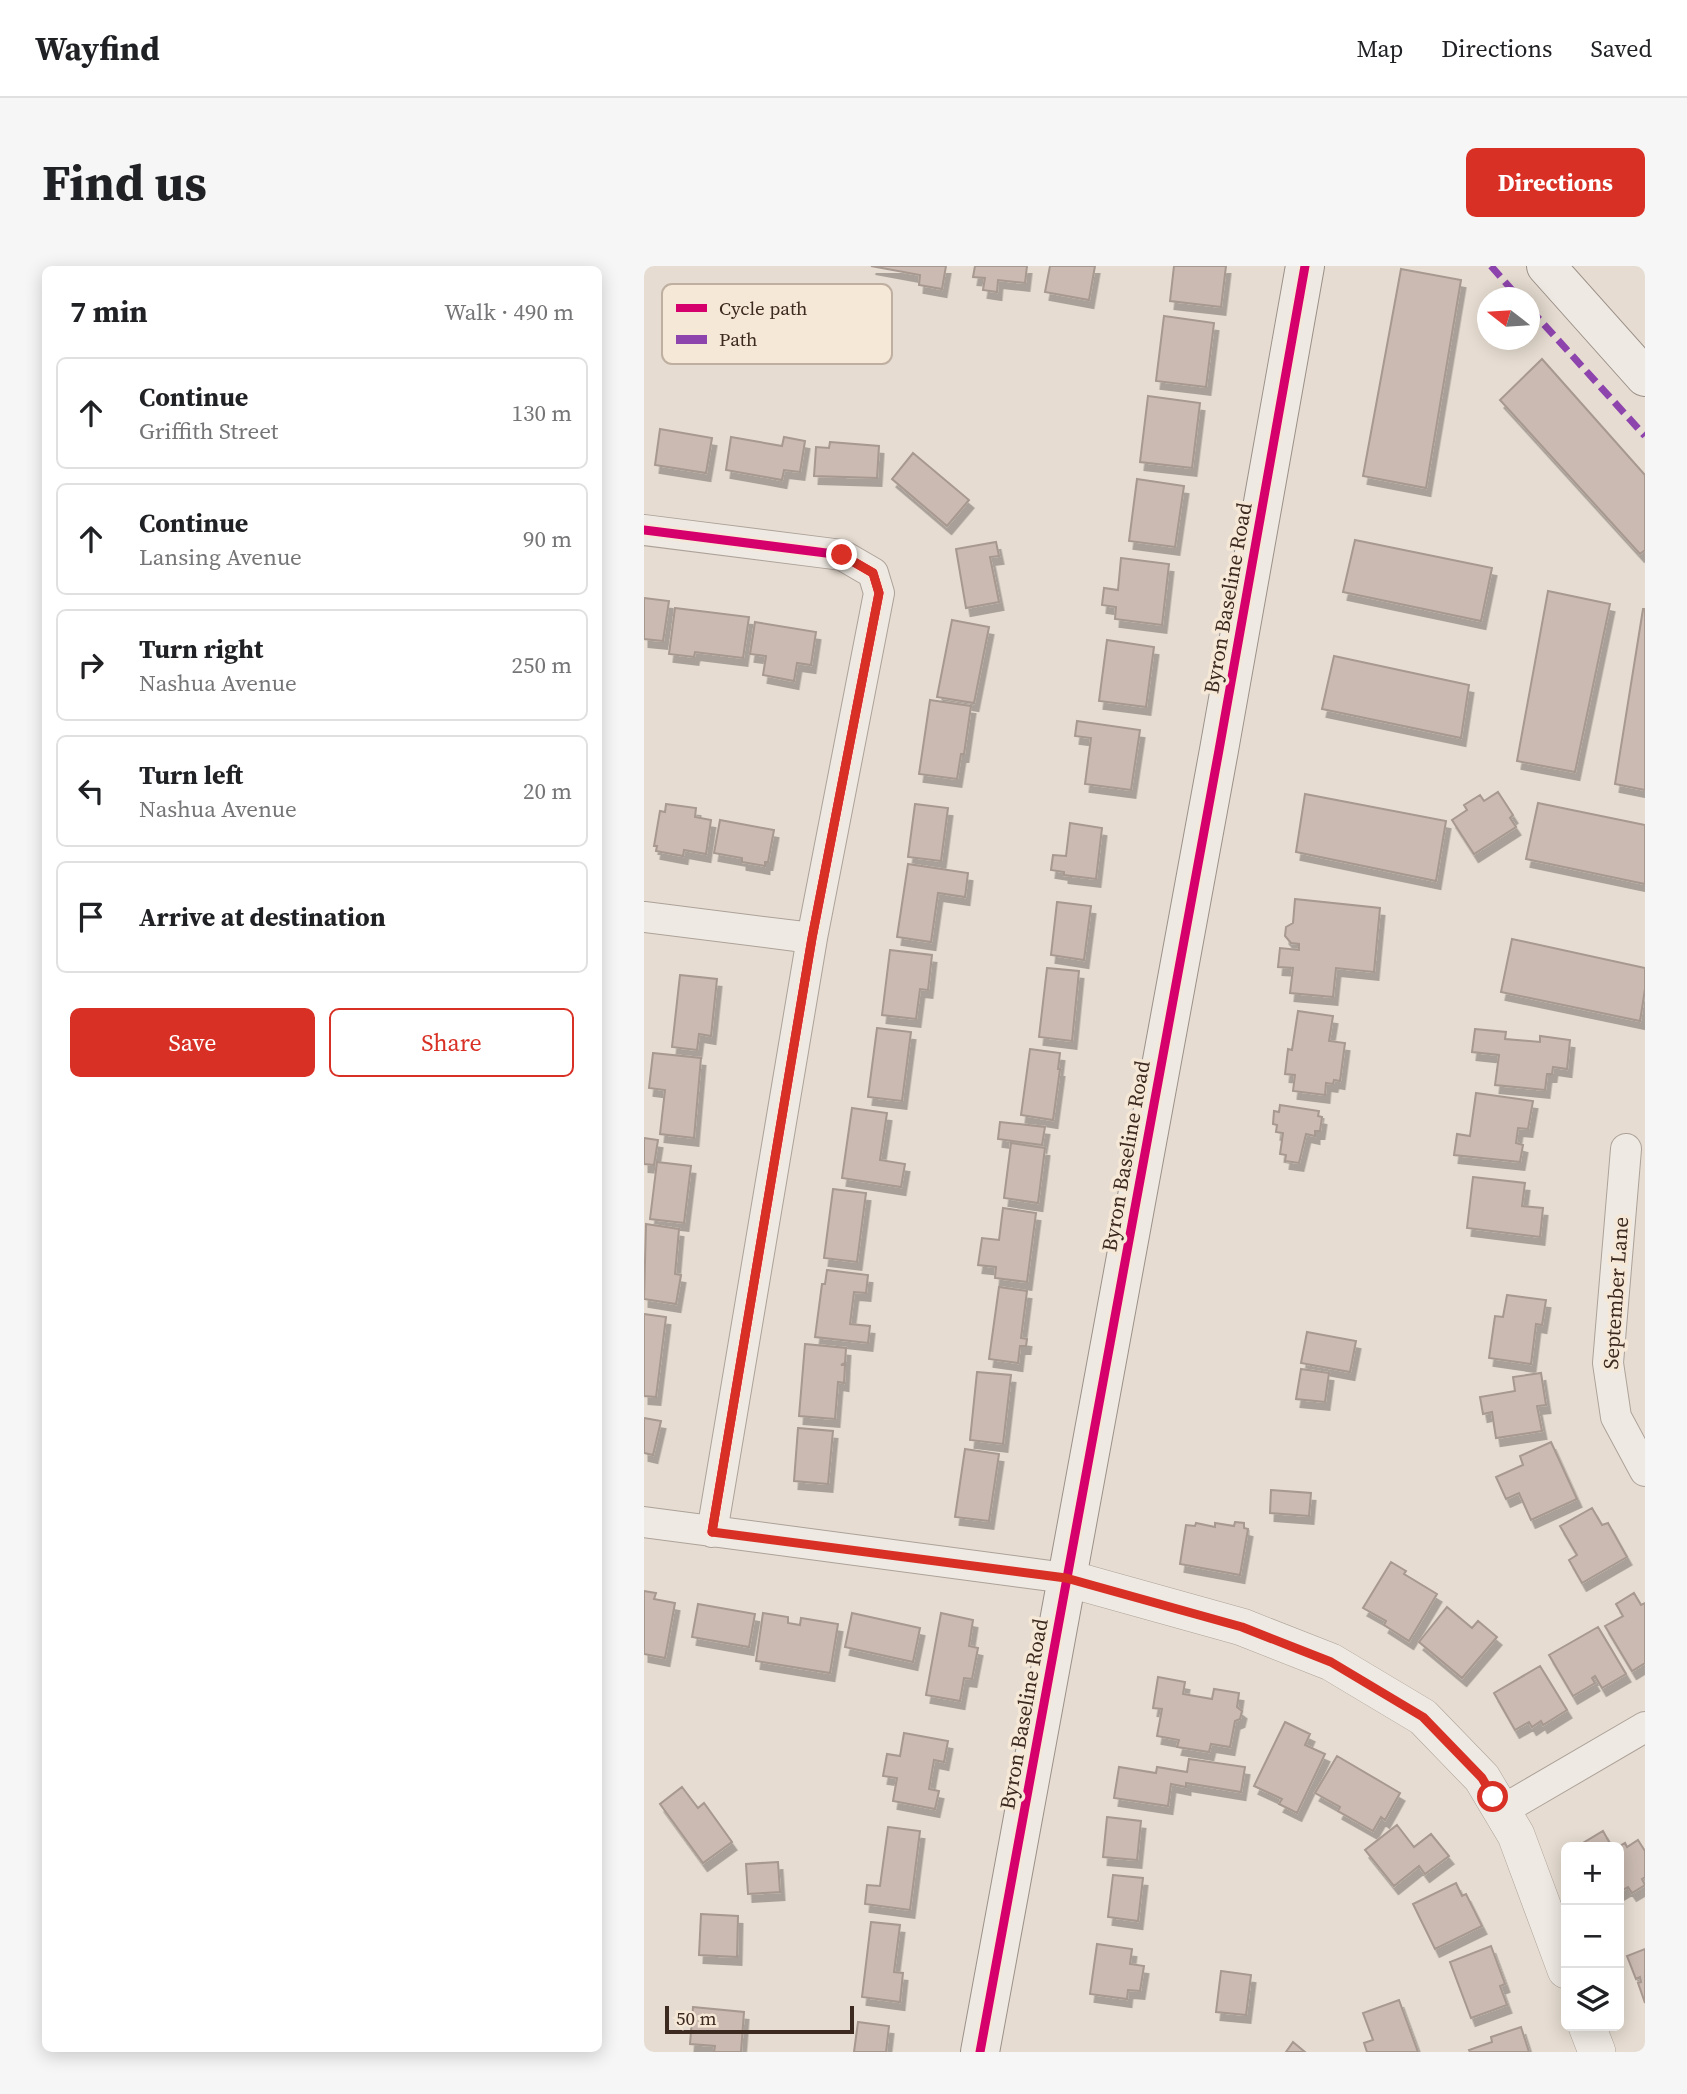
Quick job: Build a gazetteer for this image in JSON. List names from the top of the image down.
{
  "streets": {
    "main road": ["Byron Baseline Road"],
    "street": ["September Lane"]
  },
  "legend": ["Cycle path", "Path"],
  "scale_bar": "50 m",
  "north": "left",
  "page": {
    "header": "Wayfind",
    "nav": ["Map", "Directions", "Saved"],
    "buttons": [
      "Directions",
      ["Save", "Share"]
    ],
    "title": "Find us",
    "heading": ["7 min", "Walk · 490 m"],
    "list": [
      ["Continue", "Griffith Street", "130 m"],
      ["Continue", "Lansing Avenue", "90 m"],
      ["Turn right", "Nashua Avenue", "250 m"],
      ["Turn left", "Nashua Avenue", "20 m"],
      "Arrive at destination"
    ],
    "map_buttons": ["+", "−"],
    "scale": "50 m"
  }
}
